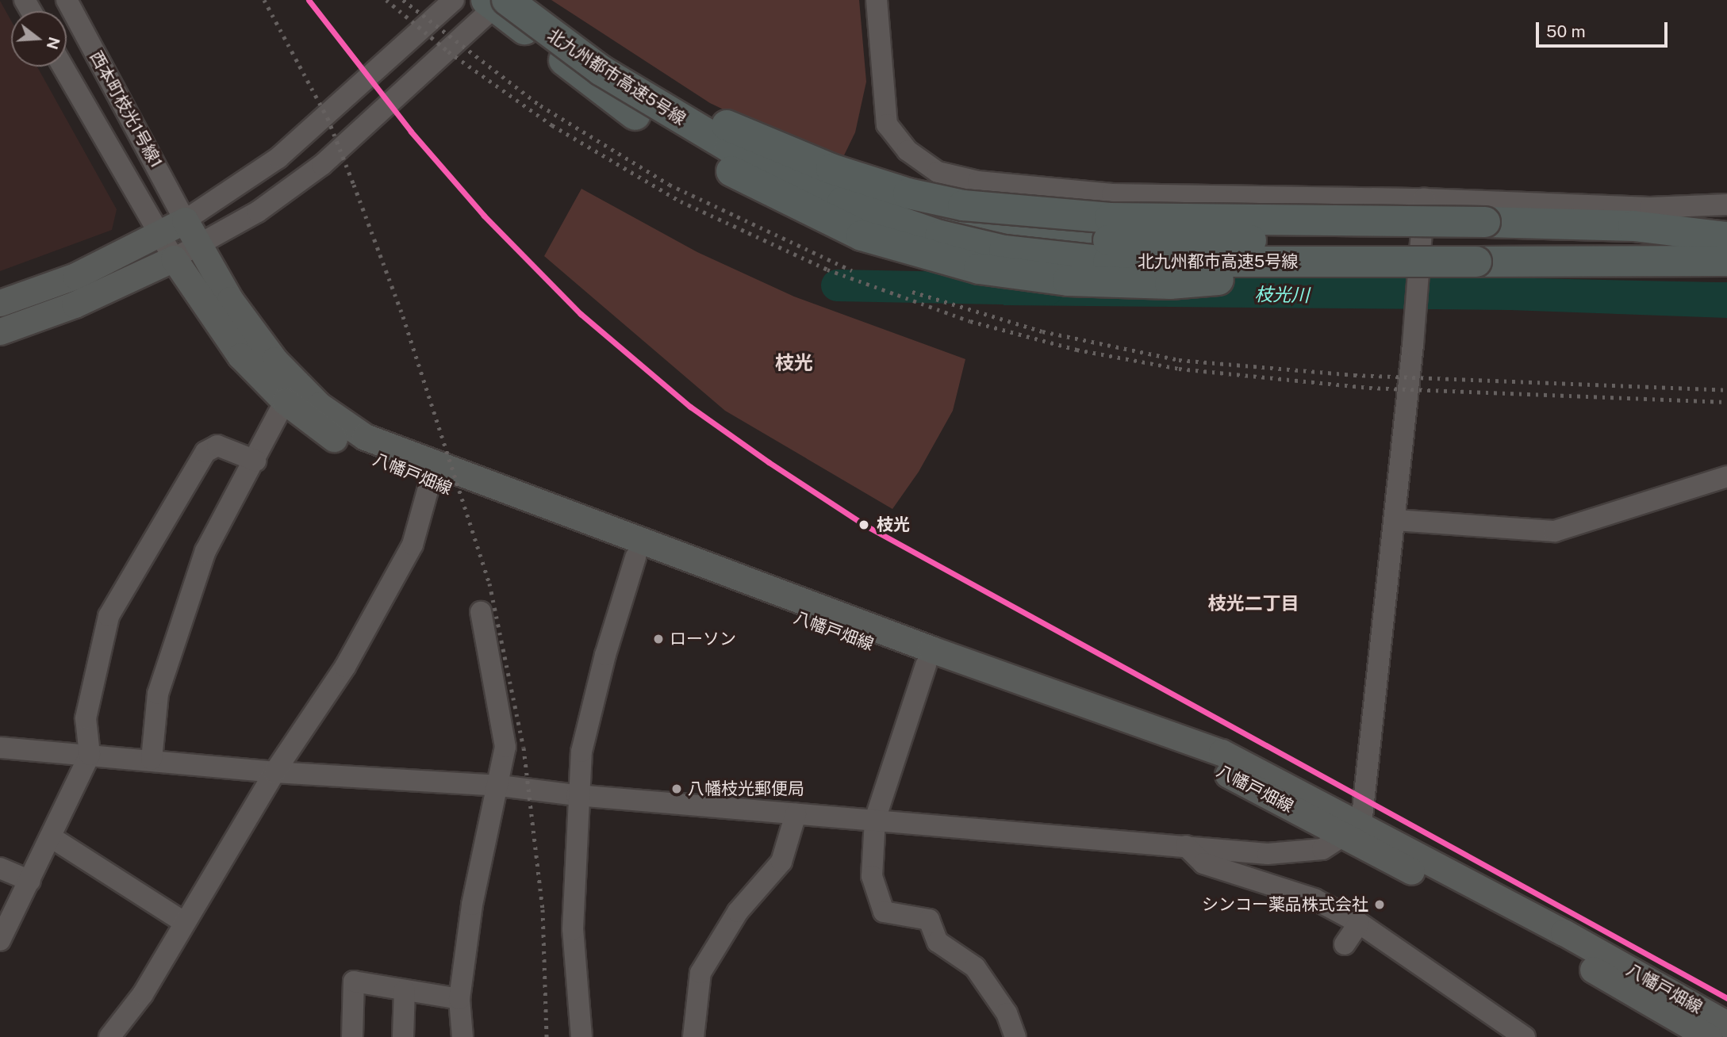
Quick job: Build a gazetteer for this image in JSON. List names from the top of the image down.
{
  "streets": {
    "highway": ["北九州都市高速5号線"],
    "main road": ["八幡戸畑線"],
    "street": ["西本町枝光1号線1"]
  },
  "crossings": [
    ["西本町枝光1号線1", "八幡戸畑線"]
  ],
  "districts": ["枝光", "枝光二丁目"],
  "water": ["枝光川"],
  "places": [
    "枝光",
    "ローソン",
    "八幡枝光郵便局",
    "シンコー薬品株式会社"
  ],
  "scale_bar": "50 m",
  "north": "right"
}
